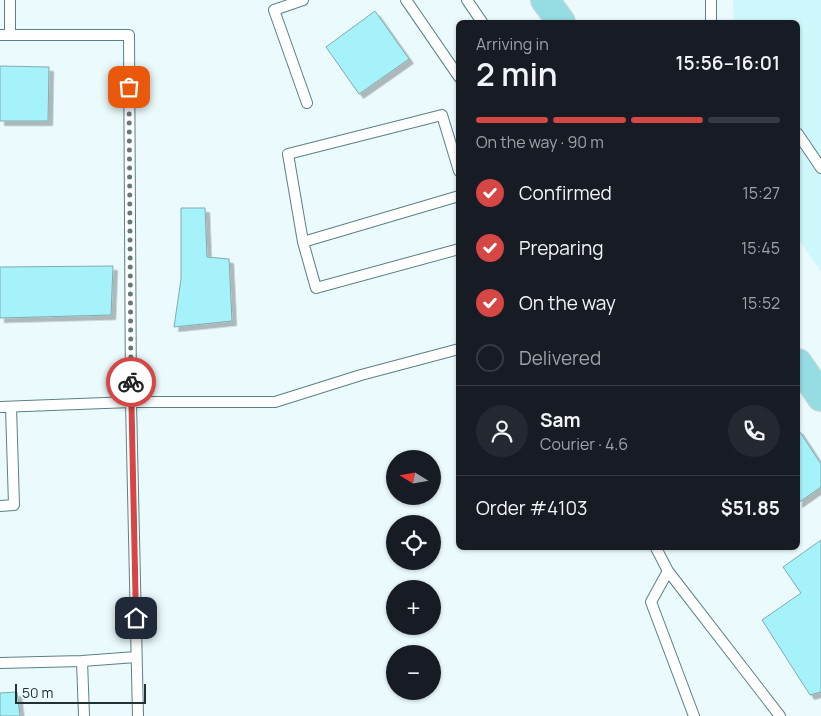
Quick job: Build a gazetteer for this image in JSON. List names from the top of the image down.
{
  "scale_bar": "50 m",
  "north": "left",
  "page": {
    "heading": ["2 min", "Arriving in", "15:56–16:01"],
    "panel": [
      "Sam",
      "Courier · 4.6",
      "Order #4103",
      "$51.85"
    ],
    "bar": "On the way · 90 m",
    "list": [
      ["Confirmed", "15:27"],
      ["Preparing", "15:45"],
      ["On the way", "15:52"],
      "Delivered"
    ],
    "map_buttons": ["+", "−"],
    "scale": "50 m"
  }
}
